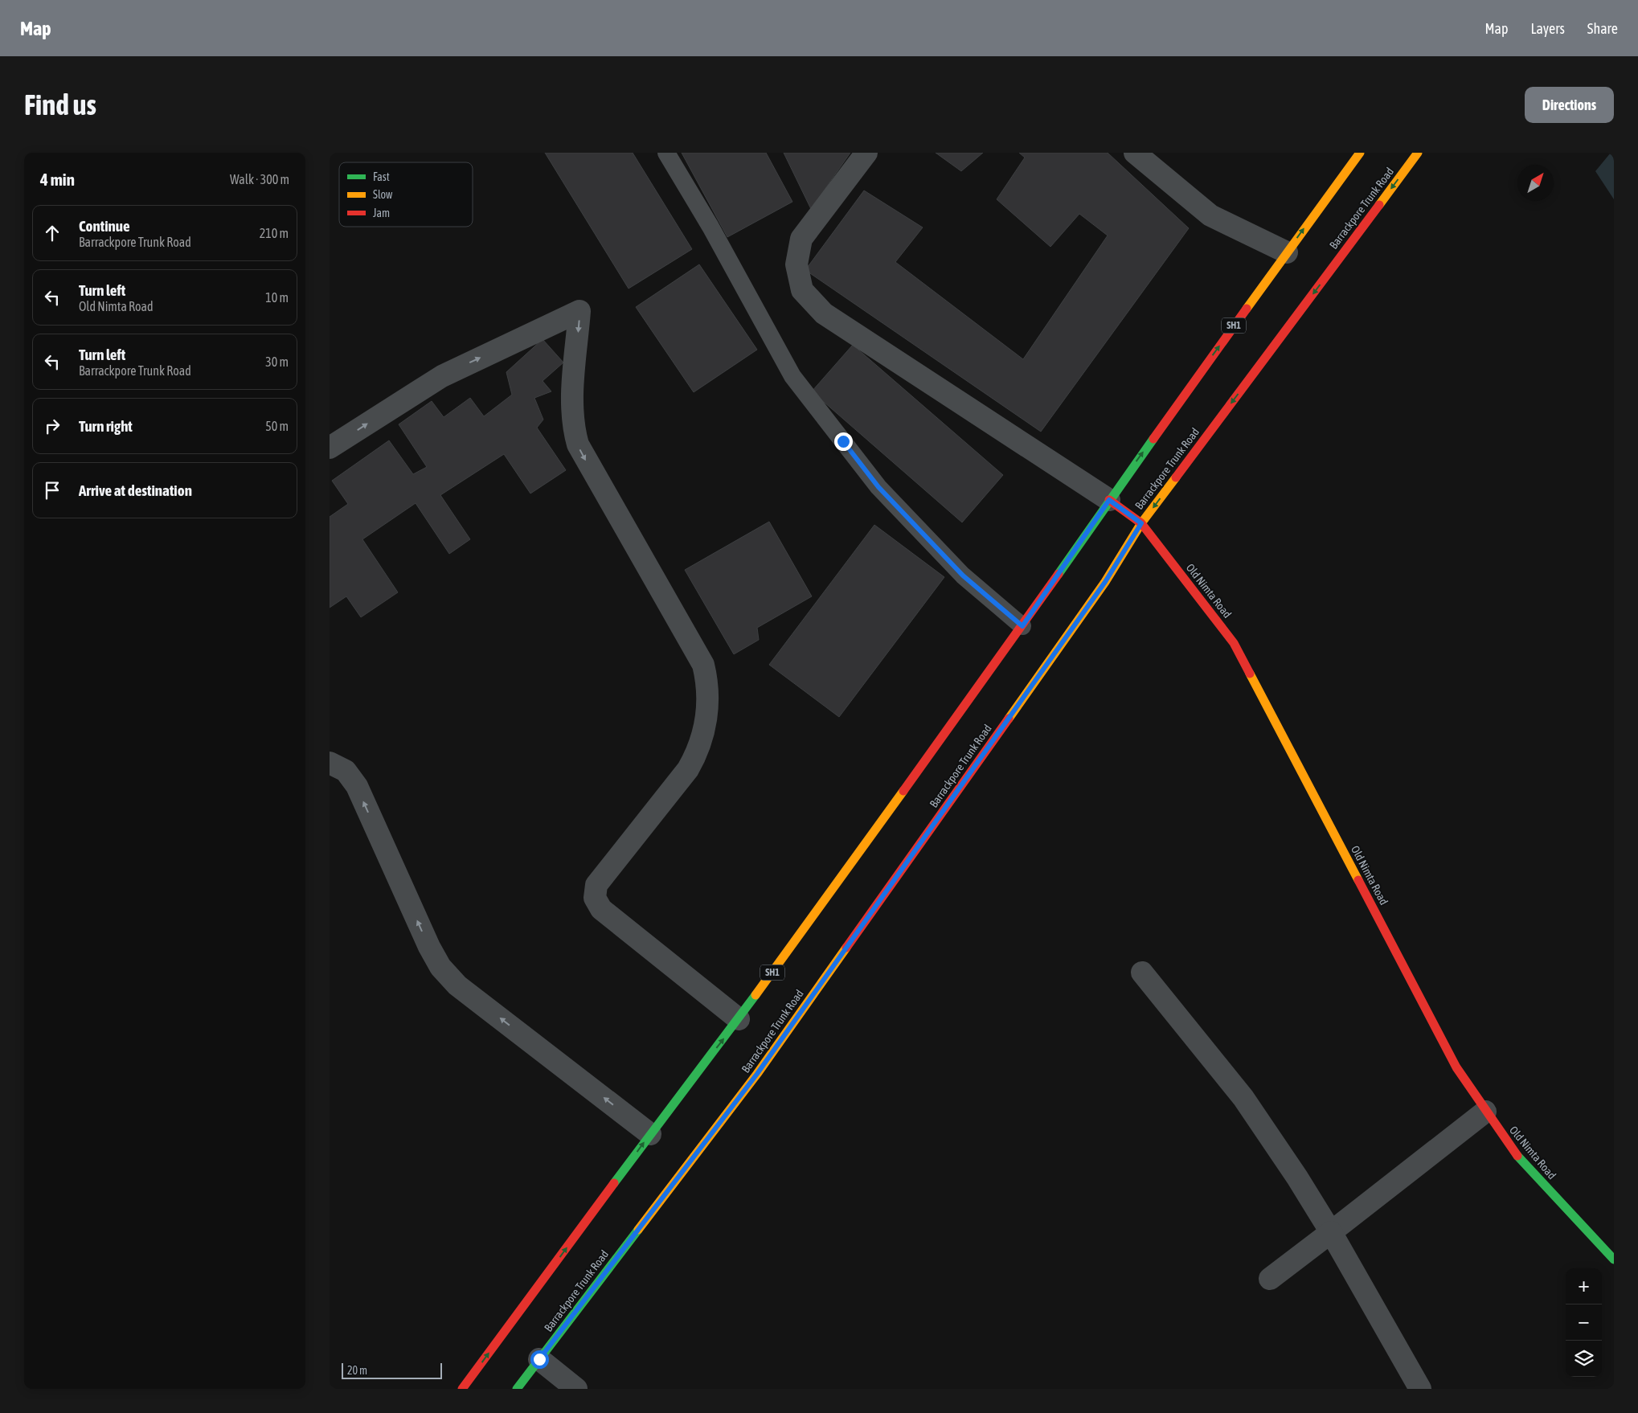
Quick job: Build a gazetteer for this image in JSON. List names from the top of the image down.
{
  "streets": {
    "main road": ["Barrackpore Trunk Road", "SH1", "Old Nimta Road"]
  },
  "crossings": [
    ["Barrackpore Trunk Road", "Old Nimta Road"],
    ["SH1", "Old Nimta Road"]
  ],
  "legend": ["Fast", "Slow", "Jam"],
  "scale_bar": "20 m",
  "north": "top right",
  "page": {
    "header": "Map",
    "nav": ["Map", "Layers", "Share"],
    "buttons": "Directions",
    "title": "Find us",
    "heading": ["4 min", "Walk · 300 m"],
    "list": [
      ["Continue", "Barrackpore Trunk Road", "210 m"],
      ["Turn left", "Old Nimta Road", "10 m"],
      ["Turn left", "Barrackpore Trunk Road", "30 m"],
      ["Turn right", "50 m"],
      "Arrive at destination"
    ],
    "map_buttons": ["+", "−"],
    "scale": "20 m"
  }
}
